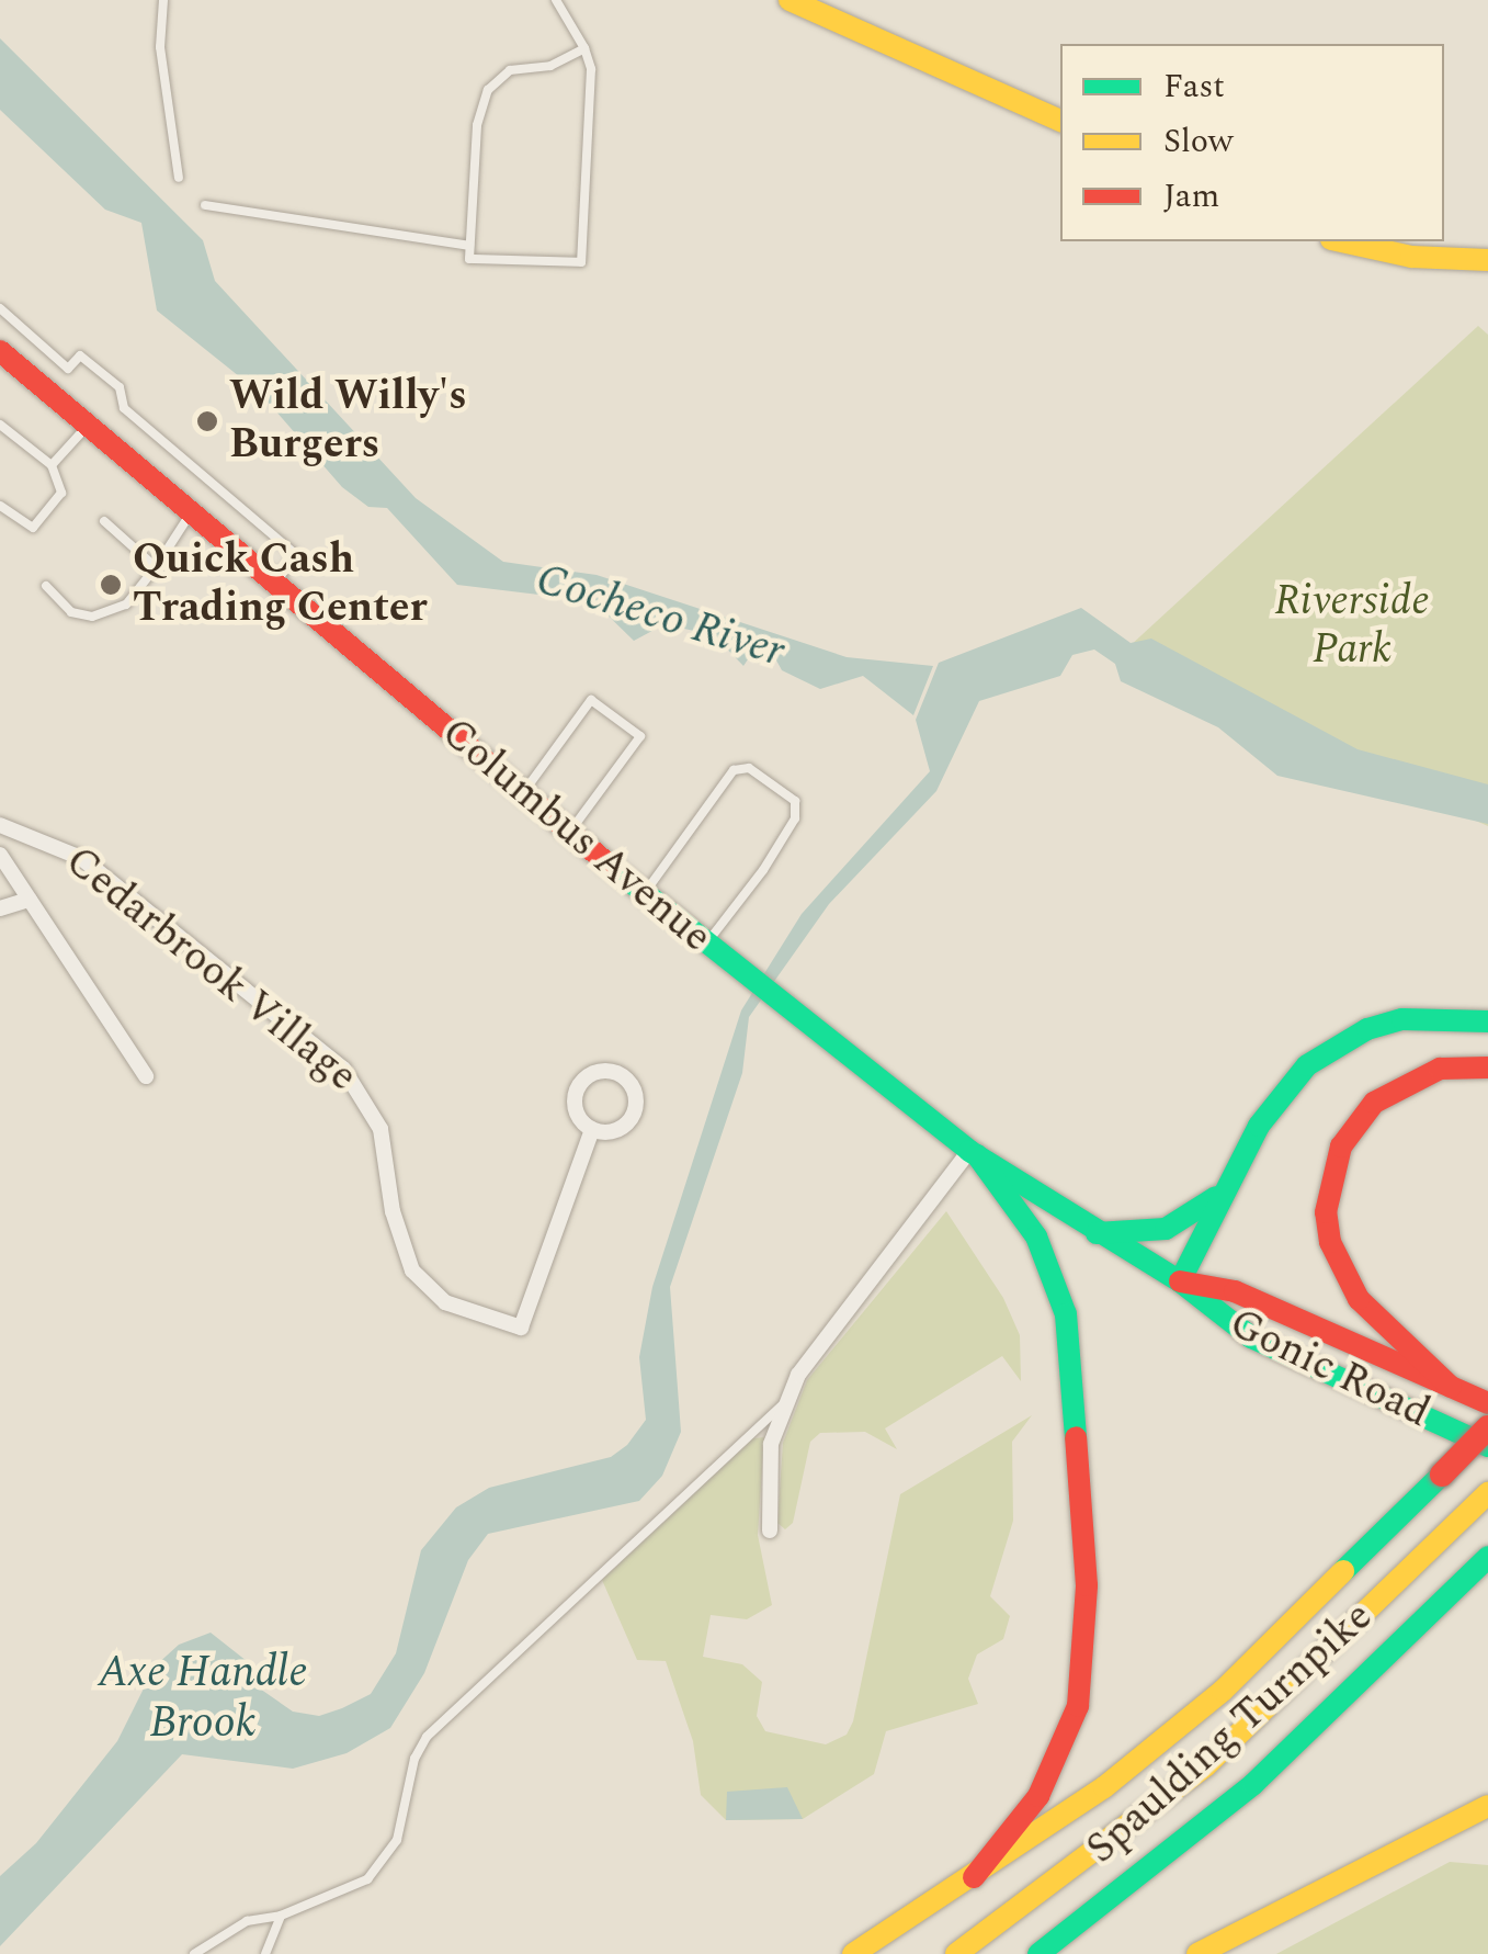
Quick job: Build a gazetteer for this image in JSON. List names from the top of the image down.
{
  "streets": {
    "main road": ["Columbus Avenue", "Gonic Road", "Spaulding Turnpike"],
    "street": ["Cedarbrook Village"]
  },
  "crossings": [
    ["Columbus Avenue", "Gonic Road"]
  ],
  "water": ["Cocheco River", "Axe Handle Brook"],
  "parks": ["Riverside Park"],
  "places": ["Wild Willy's Burgers", "Quick Cash Trading Center"],
  "legend": ["Fast", "Slow", "Jam"]
}
